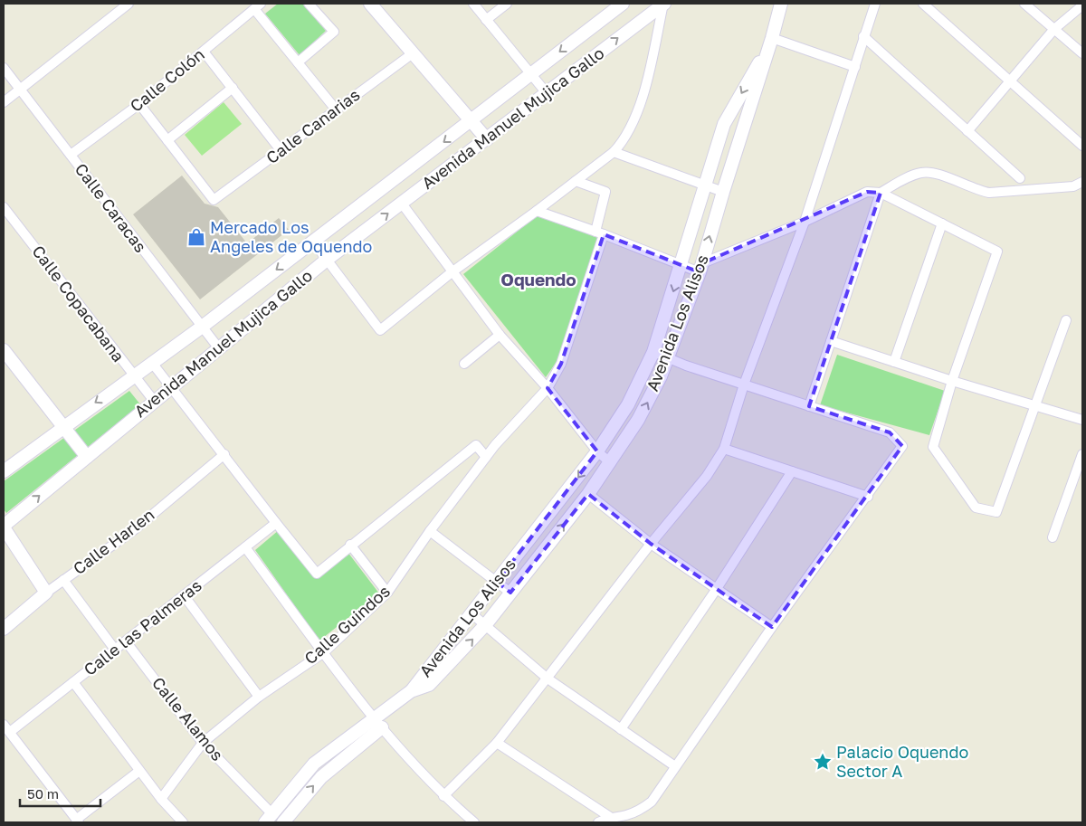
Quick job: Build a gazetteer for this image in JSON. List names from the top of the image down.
{
  "streets": {
    "street": [
      "Calle Colón",
      "Avenida Manuel Mujica Gallo",
      "Calle Canarias",
      "Calle Caracas",
      "Calle Copacabana",
      "Avenida Los Alisos",
      "Calle Harlen",
      "Calle Guindos",
      "Calle las Palmeras",
      "Calle Alamos"
    ]
  },
  "crossings": [
    ["Calle Colón", "Calle Caracas"],
    ["Avenida Manuel Mujica Gallo", "Calle Caracas"],
    ["Avenida Manuel Mujica Gallo", "Calle Copacabana"],
    ["Avenida Los Alisos", "Calle Alamos"],
    ["Calle Guindos", "Calle Alamos"],
    ["Calle las Palmeras", "Calle Alamos"]
  ],
  "districts": ["Oquendo"],
  "places": {
    "shop": ["Mercado Los Angeles de Oquendo"],
    "place": ["Palacio Oquendo Sector A"]
  },
  "scale_bar": "50 m"
}
